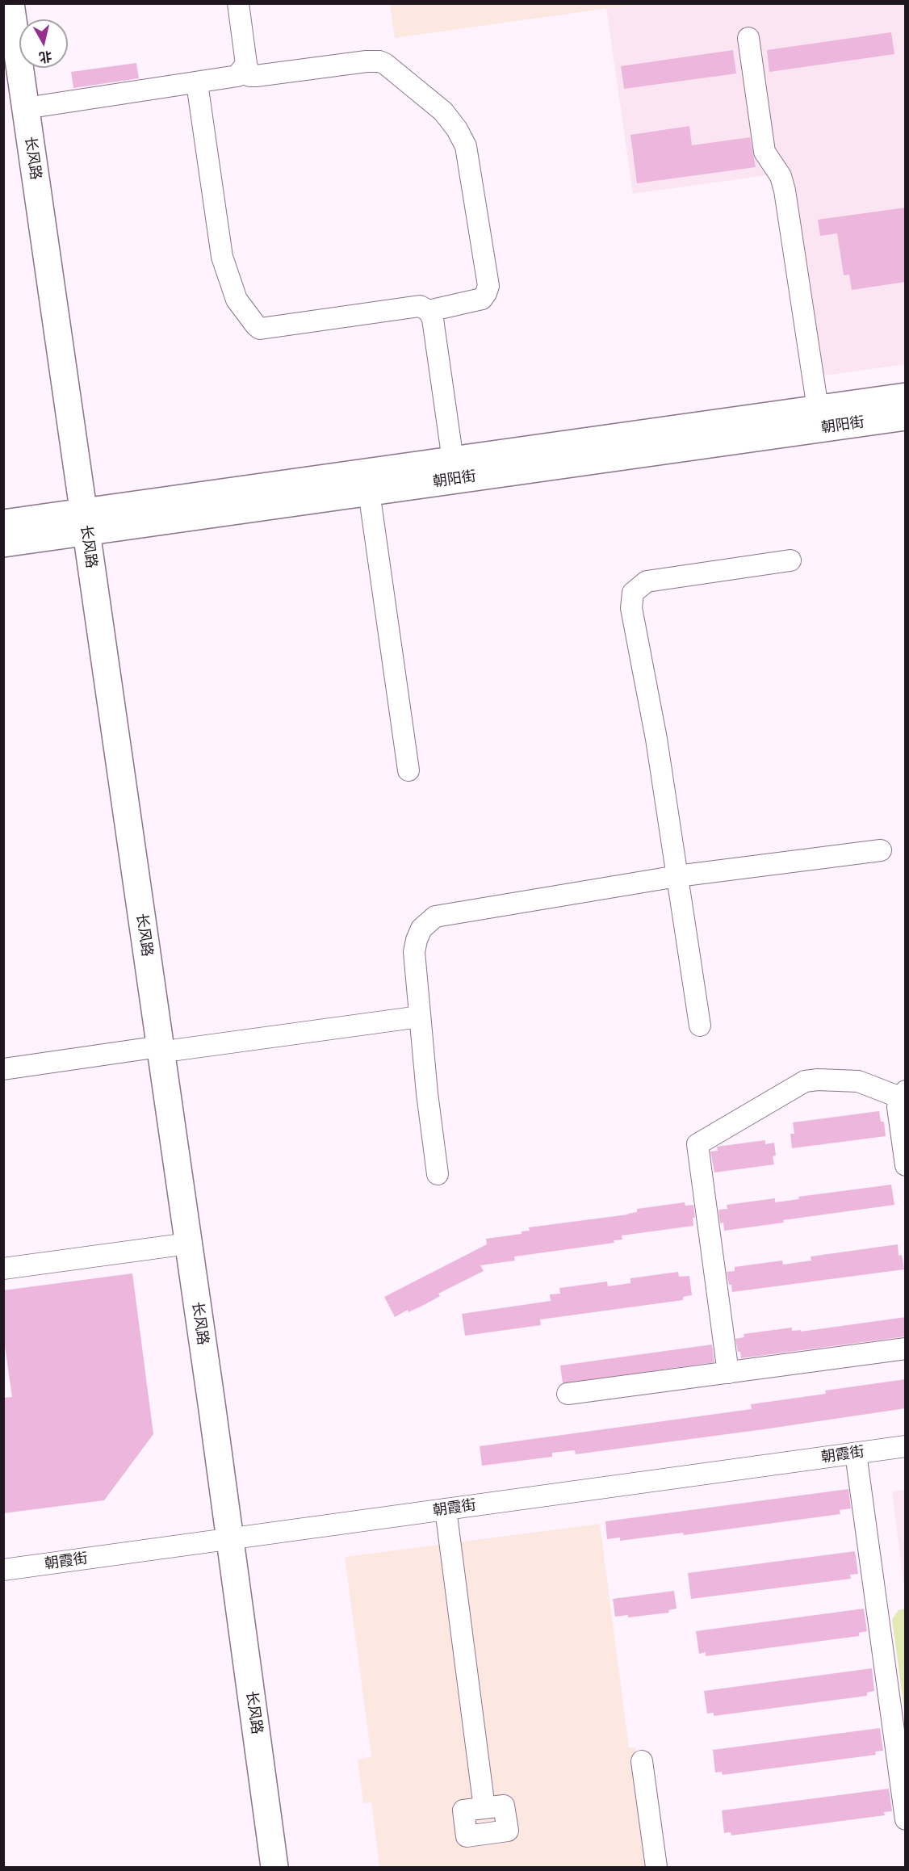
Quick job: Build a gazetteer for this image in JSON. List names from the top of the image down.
{
  "streets": {
    "main road": ["长风路", "朝阳街"],
    "street": ["朝霞街"]
  },
  "crossings": [
    ["长风路", "朝阳街"],
    ["长风路", "朝霞街"]
  ],
  "north": "bottom"
}
